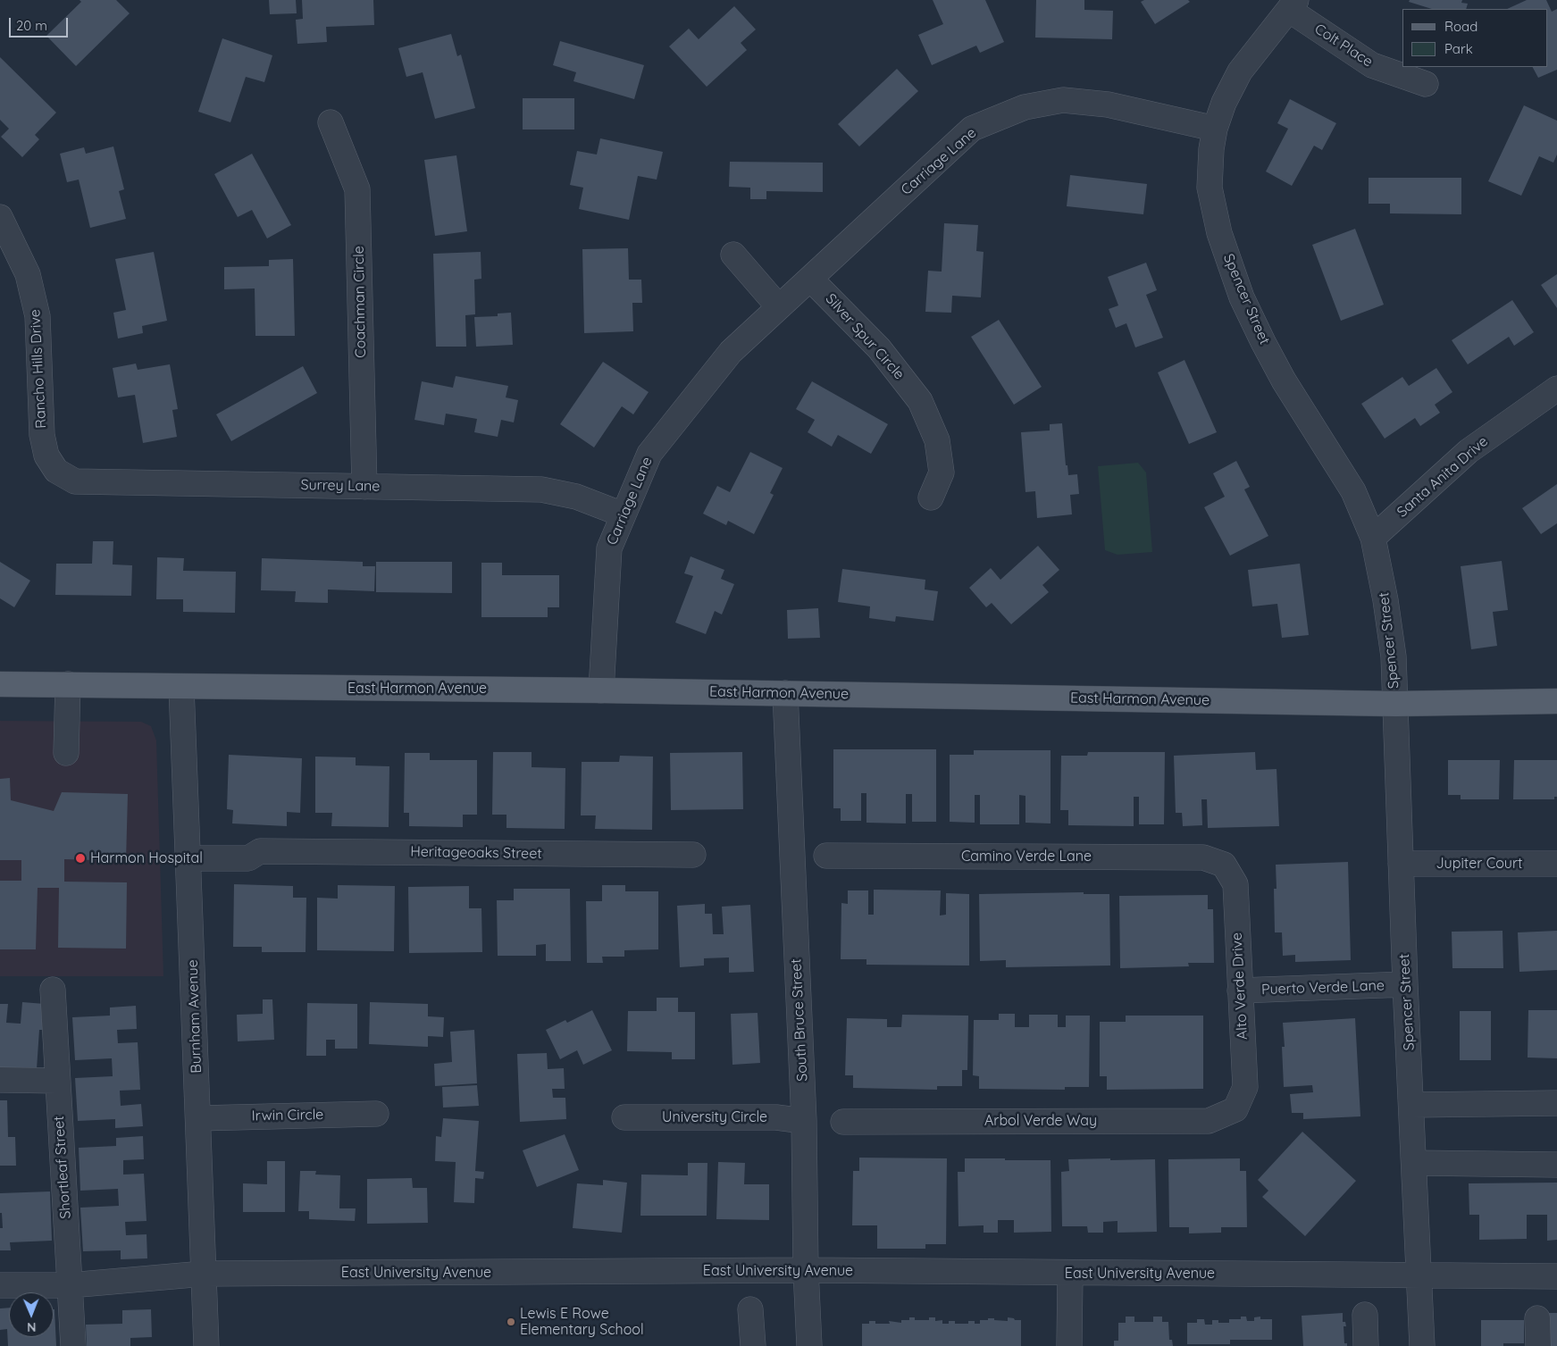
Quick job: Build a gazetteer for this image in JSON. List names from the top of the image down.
{
  "streets": {
    "main road": ["East Harmon Avenue"],
    "street": [
      "Colt Place",
      "Carriage Lane",
      "Spencer Street",
      "Coachman Circle",
      "Silver Spur Circle",
      "Rancho Hills Drive",
      "Santa Anita Drive",
      "Surrey Lane",
      "Heritageoaks Street",
      "Camino Verde Lane",
      "Jupiter Court",
      "Alto Verde Drive",
      "Puerto Verde Lane",
      "Burnham Avenue",
      "South Bruce Street",
      "Irwin Circle",
      "University Circle",
      "Arbol Verde Way",
      "Shortleaf Street",
      "East University Avenue"
    ]
  },
  "crossings": [
    ["Colt Place", "Spencer Street"],
    ["Carriage Lane", "Spencer Street"],
    ["Carriage Lane", "Silver Spur Circle"],
    ["Carriage Lane", "Surrey Lane"],
    ["Carriage Lane", "East Harmon Avenue"],
    ["Spencer Street", "Santa Anita Drive"],
    ["Spencer Street", "East Harmon Avenue"],
    ["Spencer Street", "Jupiter Court"],
    ["Spencer Street", "Puerto Verde Lane"],
    ["Spencer Street", "East University Avenue"],
    ["Coachman Circle", "Surrey Lane"],
    ["Rancho Hills Drive", "Surrey Lane"],
    ["East Harmon Avenue", "Burnham Avenue"],
    ["East Harmon Avenue", "South Bruce Street"],
    ["Heritageoaks Street", "Burnham Avenue"],
    ["Camino Verde Lane", "Alto Verde Drive"],
    ["Alto Verde Drive", "Puerto Verde Lane"],
    ["Alto Verde Drive", "Arbol Verde Way"],
    ["Burnham Avenue", "Irwin Circle"],
    ["Burnham Avenue", "East University Avenue"],
    ["South Bruce Street", "University Circle"],
    ["South Bruce Street", "East University Avenue"],
    ["Shortleaf Street", "East University Avenue"]
  ],
  "places": ["Harmon Hospital", "Lewis E Rowe Elementary School"],
  "legend": ["Road", "Park"],
  "scale_bar": "20 m",
  "north": "bottom"
}
